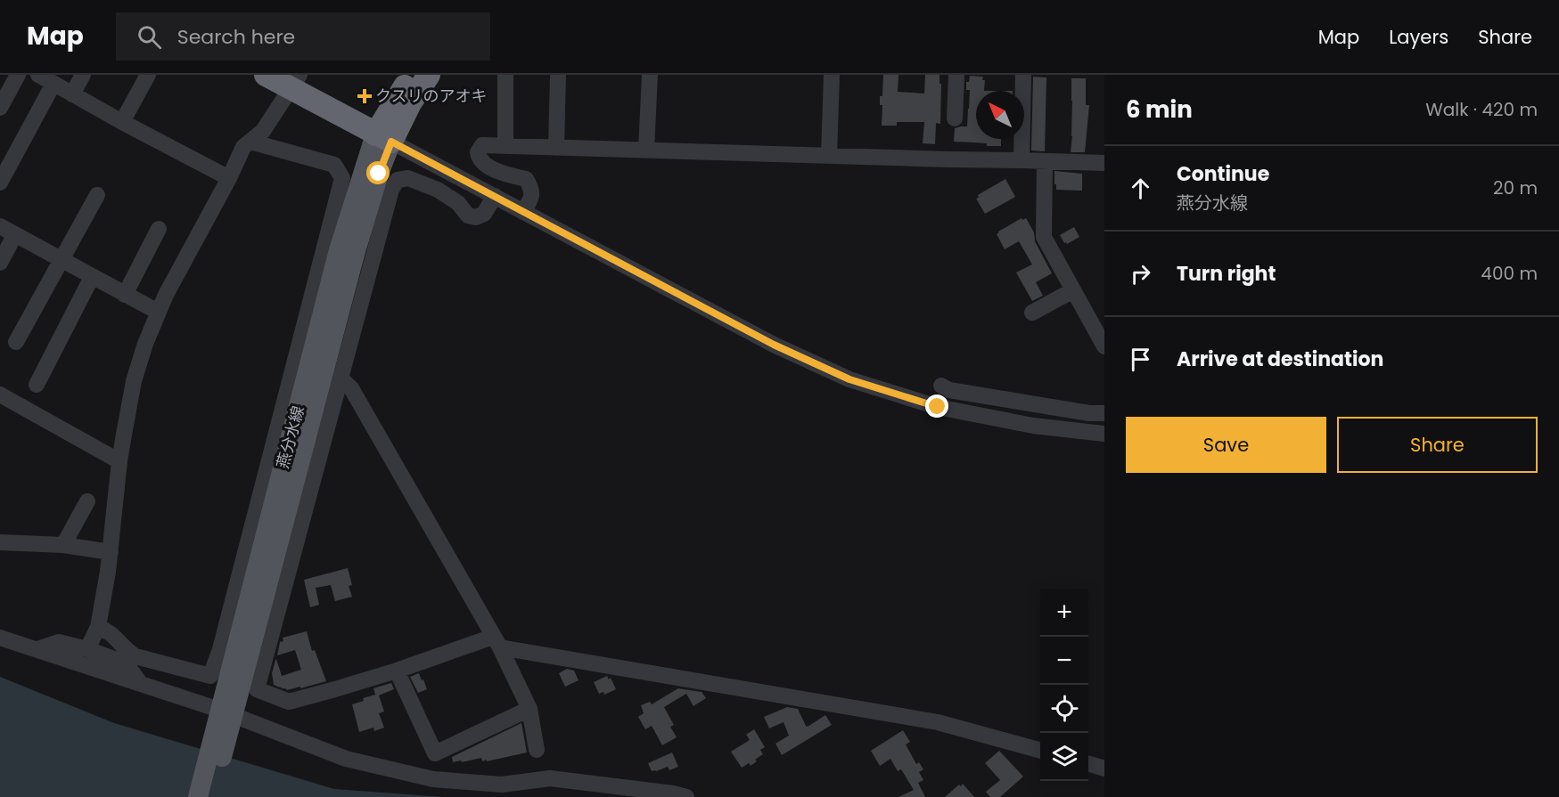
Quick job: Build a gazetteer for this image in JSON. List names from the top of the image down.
{
  "streets": {
    "main road": ["燕分水線"]
  },
  "places": {
    "health": ["クスリのアオキ"]
  },
  "north": "top left",
  "page": {
    "header": "Map",
    "search": "Search here",
    "nav": ["Map", "Layers", "Share"],
    "heading": ["6 min", "Walk · 420 m"],
    "list": [
      ["Continue", "燕分水線", "20 m"],
      ["Turn right", "400 m"],
      "Arrive at destination"
    ],
    "buttons": ["Save", "Share"],
    "map_buttons": ["+", "−"]
  }
}
